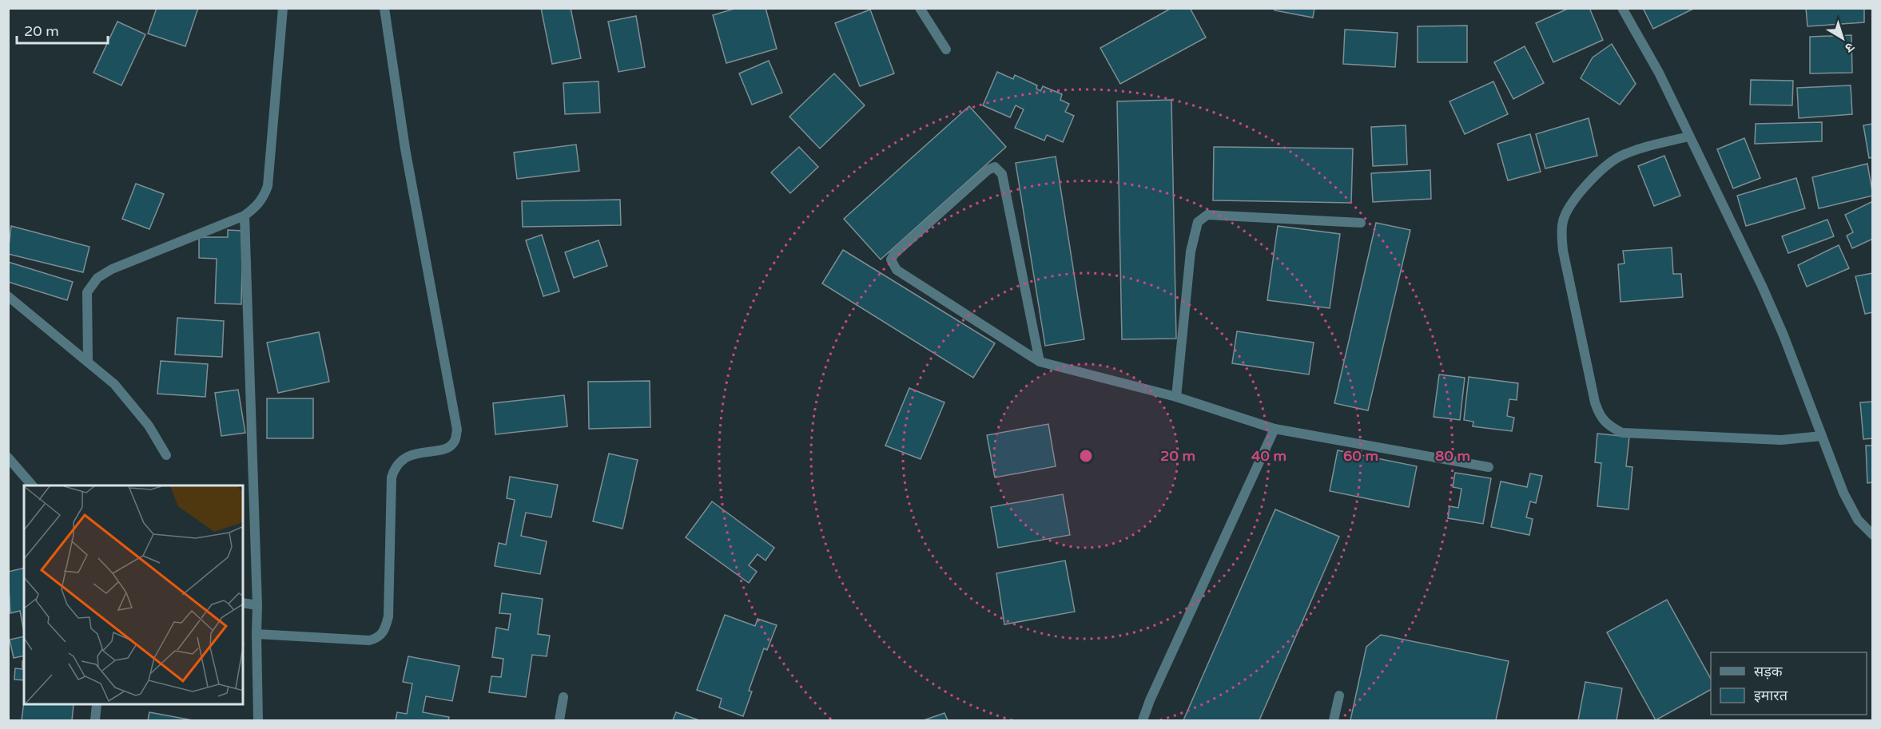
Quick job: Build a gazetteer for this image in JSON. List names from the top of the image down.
{
  "legend": ["सड़क", "इमारत"],
  "scale_bar": "20 m",
  "north": "bottom right",
  "rings": [
    "20 m",
    "40 m",
    "60 m",
    "80 m"
  ]
}
